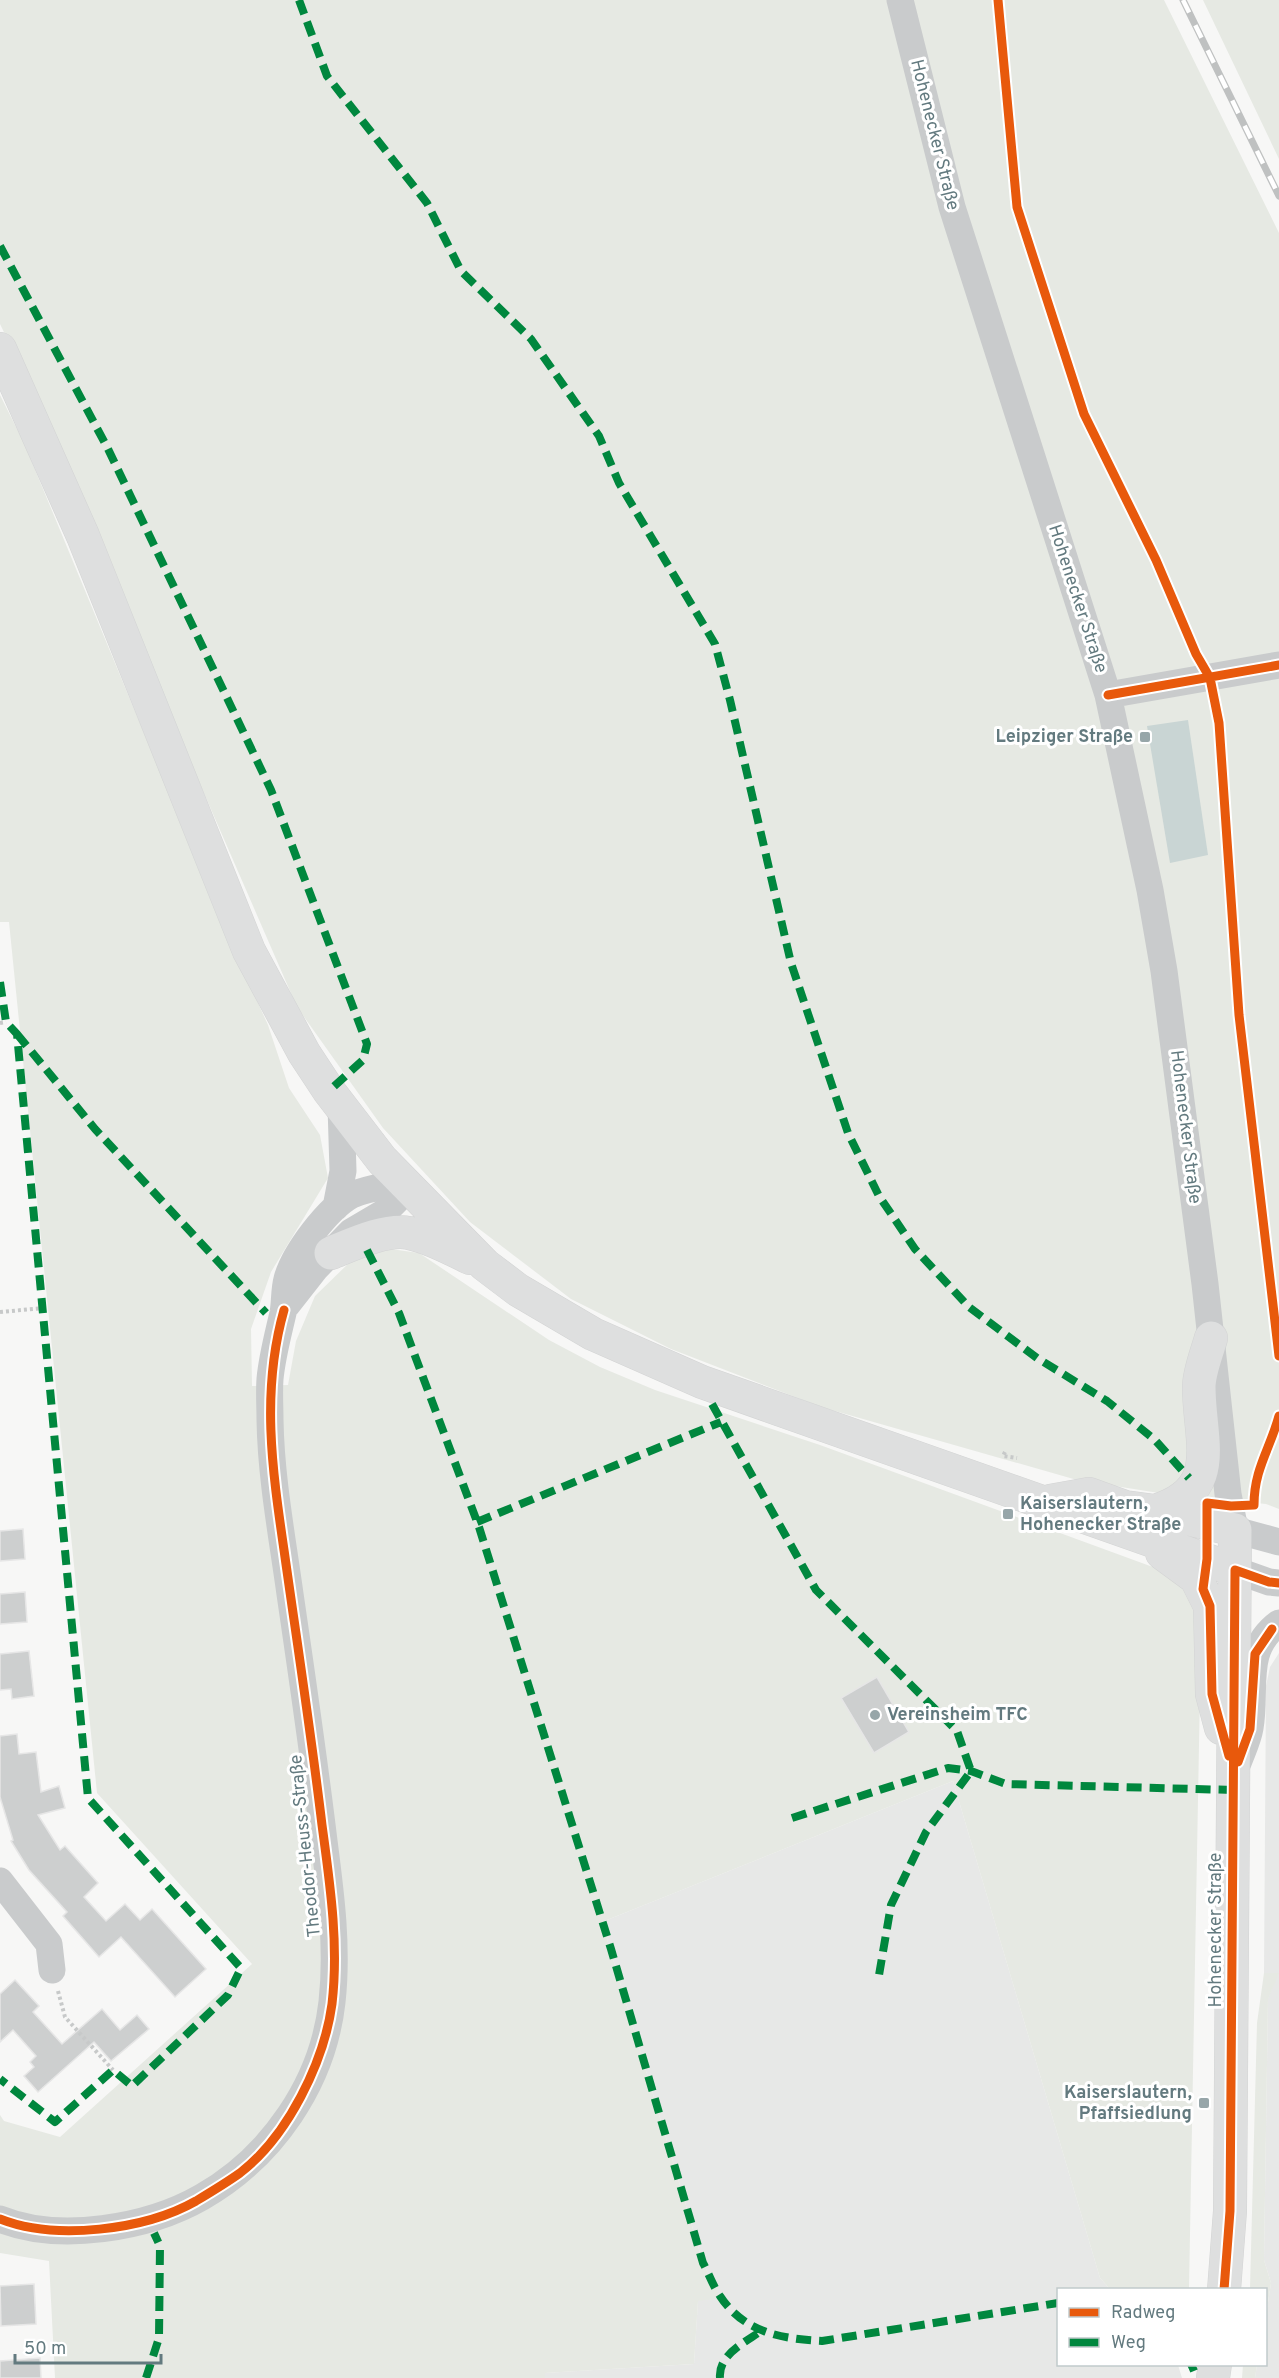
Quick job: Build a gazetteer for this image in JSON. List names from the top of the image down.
{
  "streets": {
    "main road": ["Hohenecker Straße"],
    "street": ["Theodor-Heuss-Straße"]
  },
  "places": {
    "transit": ["Leipziger Straße", "Kaiserslautern, Hohenecker Straße", "Kaiserslautern, Pfaffsiedlung"],
    "other": ["Vereinsheim TFC"]
  },
  "legend": ["Radweg", "Weg"],
  "scale_bar": "50 m"
}
